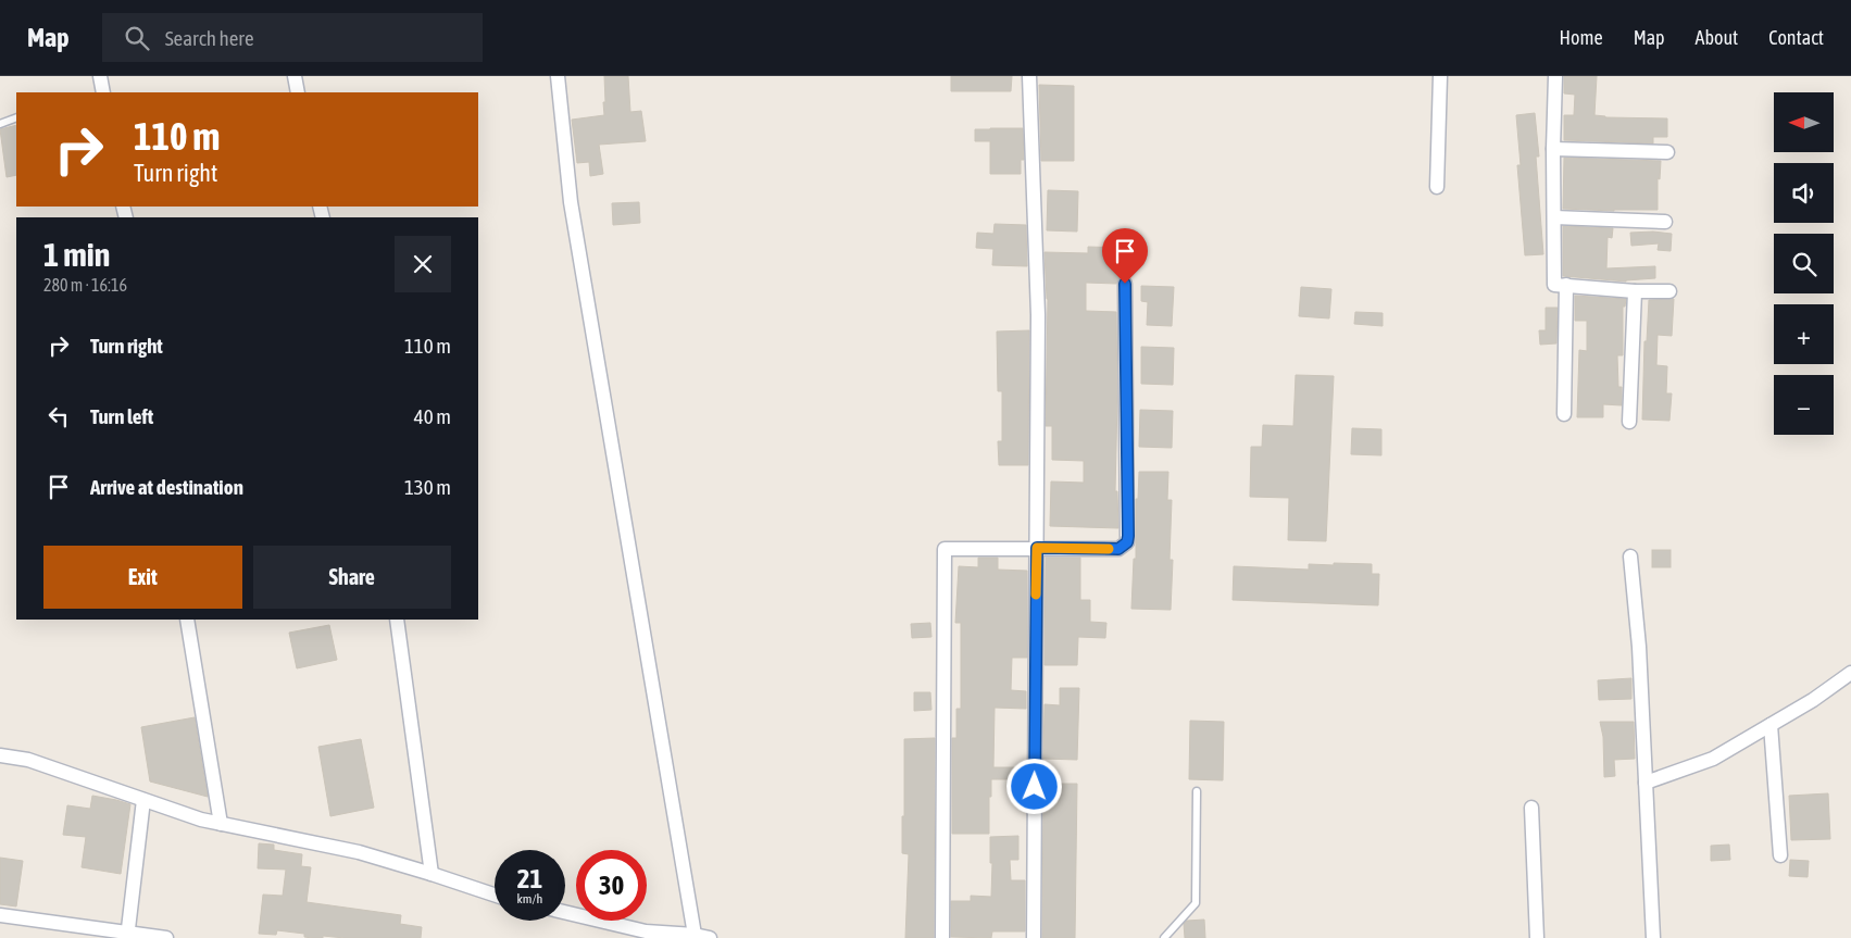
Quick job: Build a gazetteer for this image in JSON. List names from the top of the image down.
{
  "north": "left",
  "page": {
    "header": "Map",
    "search": "Search here",
    "nav": [
      "Home",
      "Map",
      "About",
      "Contact"
    ],
    "map_buttons": ["+", "−"],
    "turn": ["110 m", "Turn right"],
    "heading": ["1 min", "280 m · 16:16"],
    "list": [
      {
        "name": "Turn right",
        "value": "110 m"
      },
      {
        "name": "Turn left",
        "value": "40 m"
      },
      {
        "name": "Arrive at destination",
        "value": "130 m"
      }
    ],
    "buttons": ["Exit", "Share"],
    "speed": "21 km/h",
    "limit": "30"
  }
}
